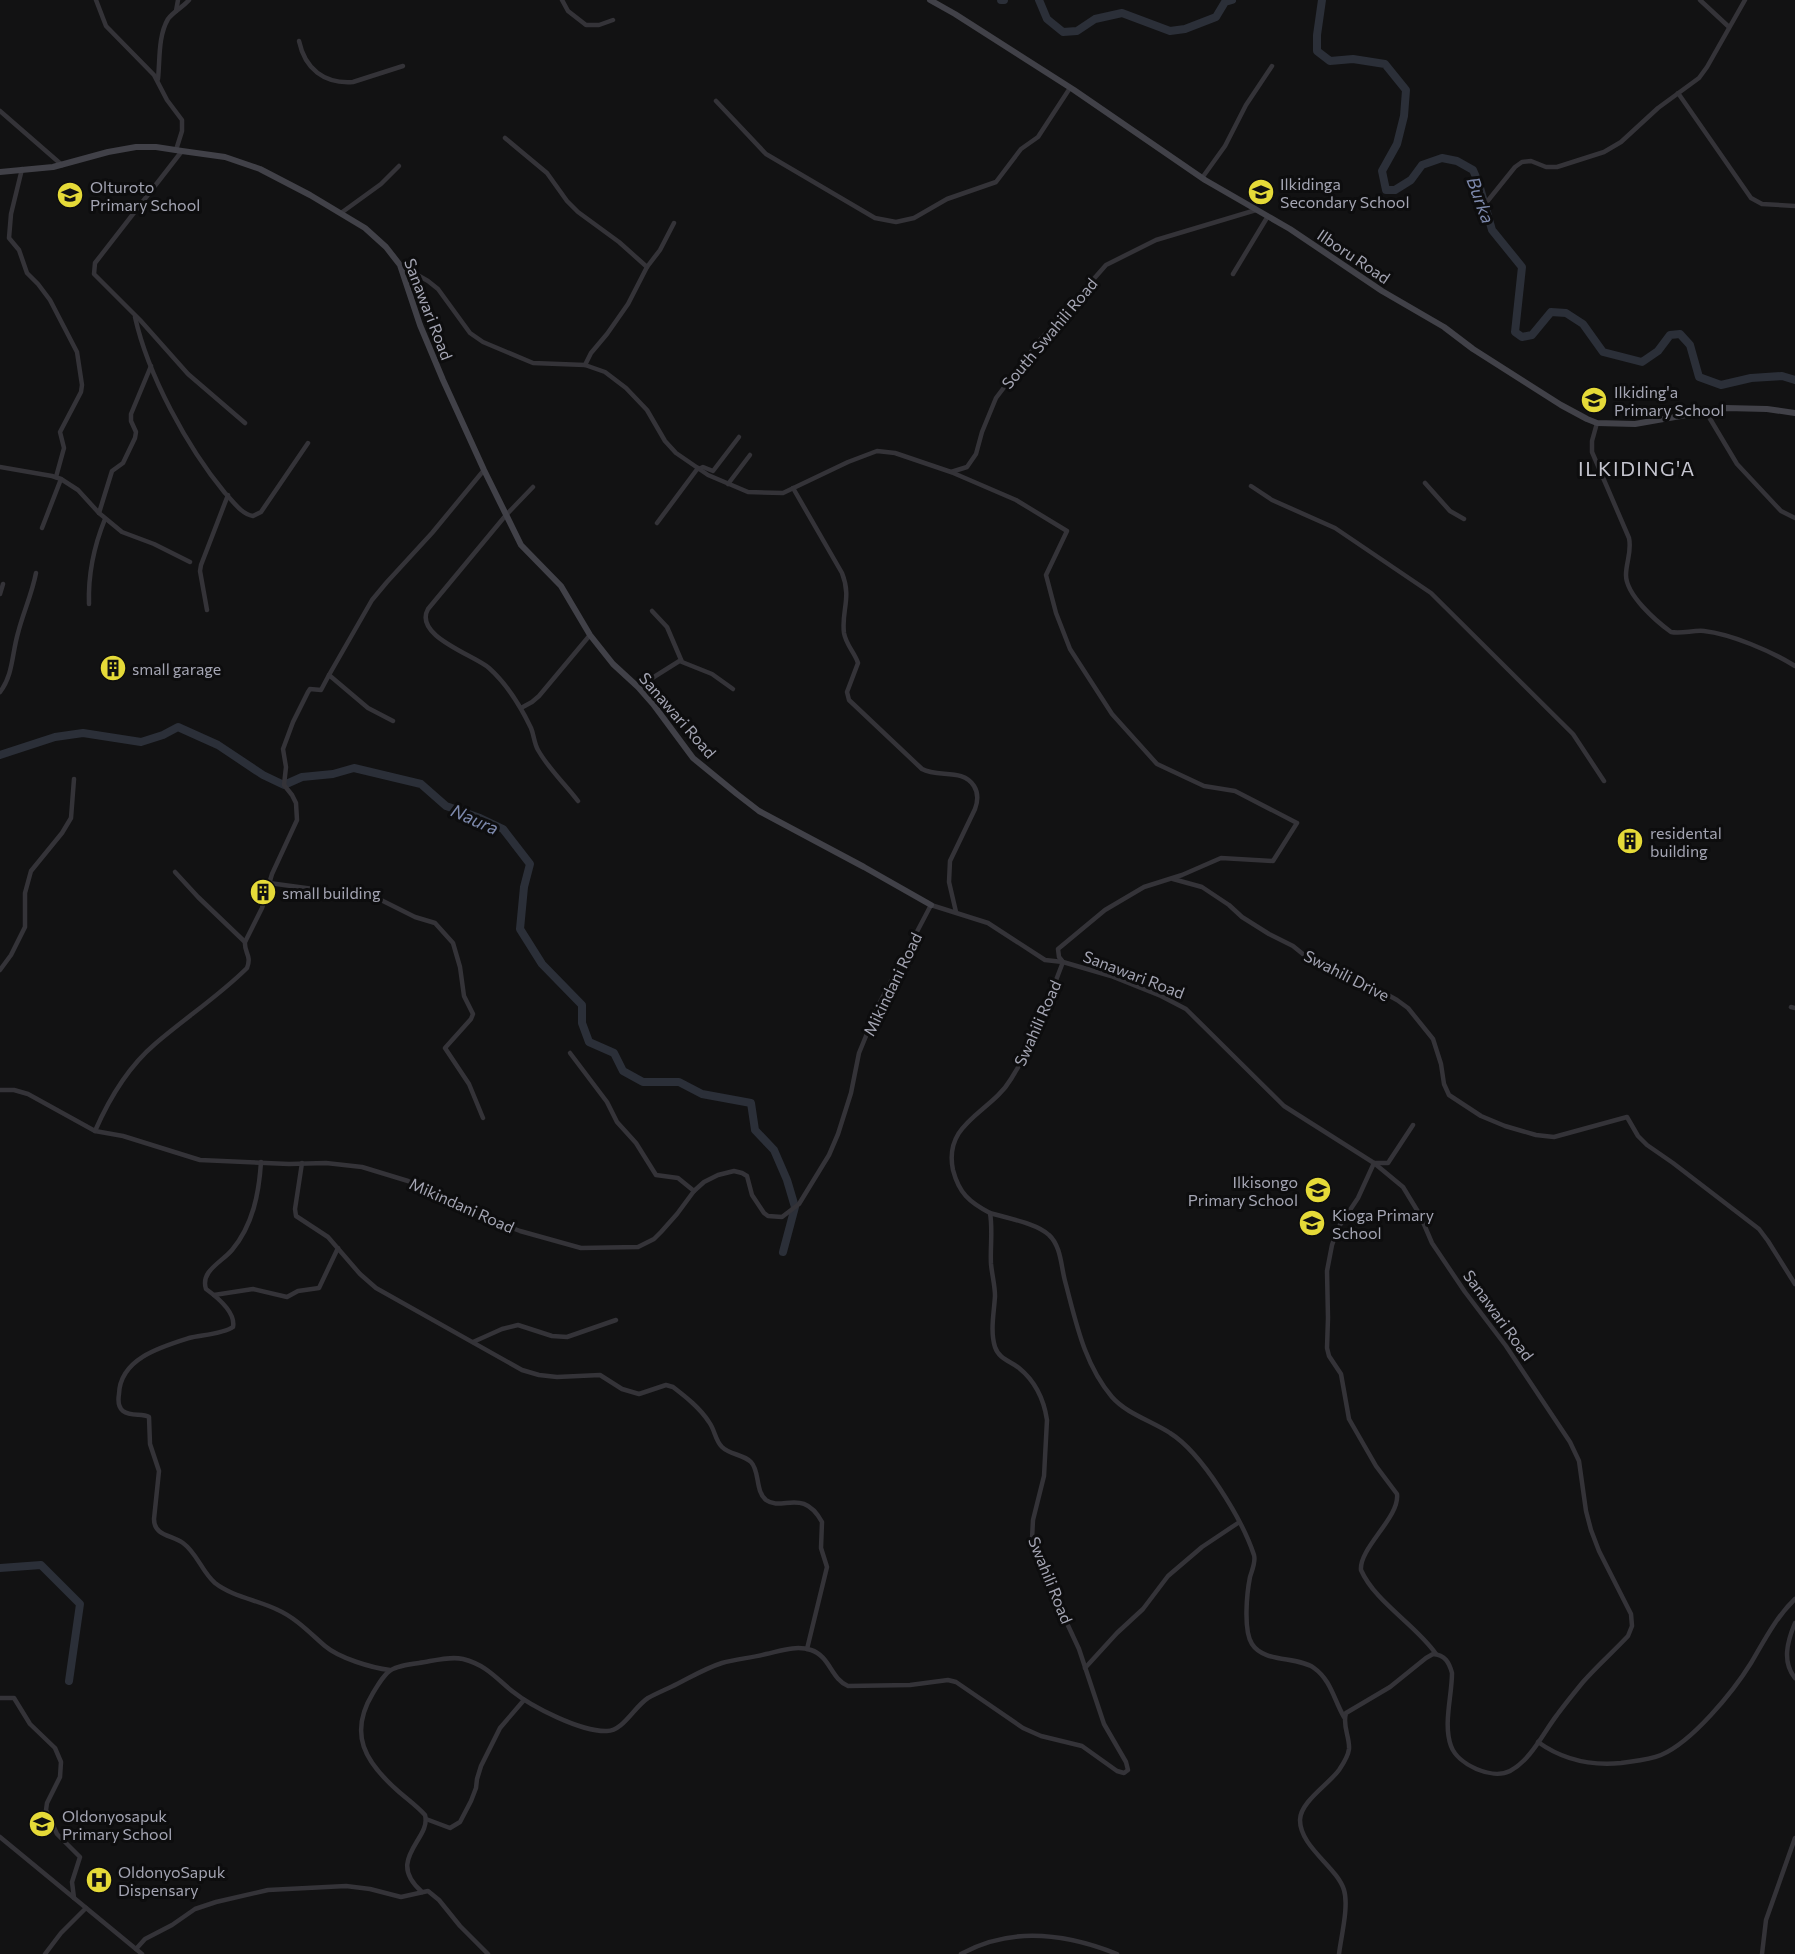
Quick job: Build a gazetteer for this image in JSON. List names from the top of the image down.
{
  "streets": {
    "street": [
      "Ilboru Road",
      "Sanawari Road",
      "South Swahili Road",
      "Swahili Drive",
      "Mikindani Road",
      "Swahili Road"
    ]
  },
  "crossings": [
    ["Ilboru Road", "South Swahili Road"],
    ["Sanawari Road", "Mikindani Road"],
    ["Sanawari Road", "Swahili Road"],
    ["South Swahili Road", "Swahili Road"],
    ["Swahili Drive", "Swahili Road"]
  ],
  "districts": ["ILKIDING'A"],
  "water": ["Burka", "Naura"],
  "places": {
    "school or university": [
      "Ilkidinga Secondary School",
      "Olturoto Primary School",
      "Ilkiding'a Primary School",
      "Ilkisongo Primary School",
      "Kioga Primary School",
      "Oldonyosapuk Primary School"
    ],
    "building": ["small garage", "residental building", "small building"],
    "hospital": ["OldonyoSapuk Dispensary"]
  }
}
